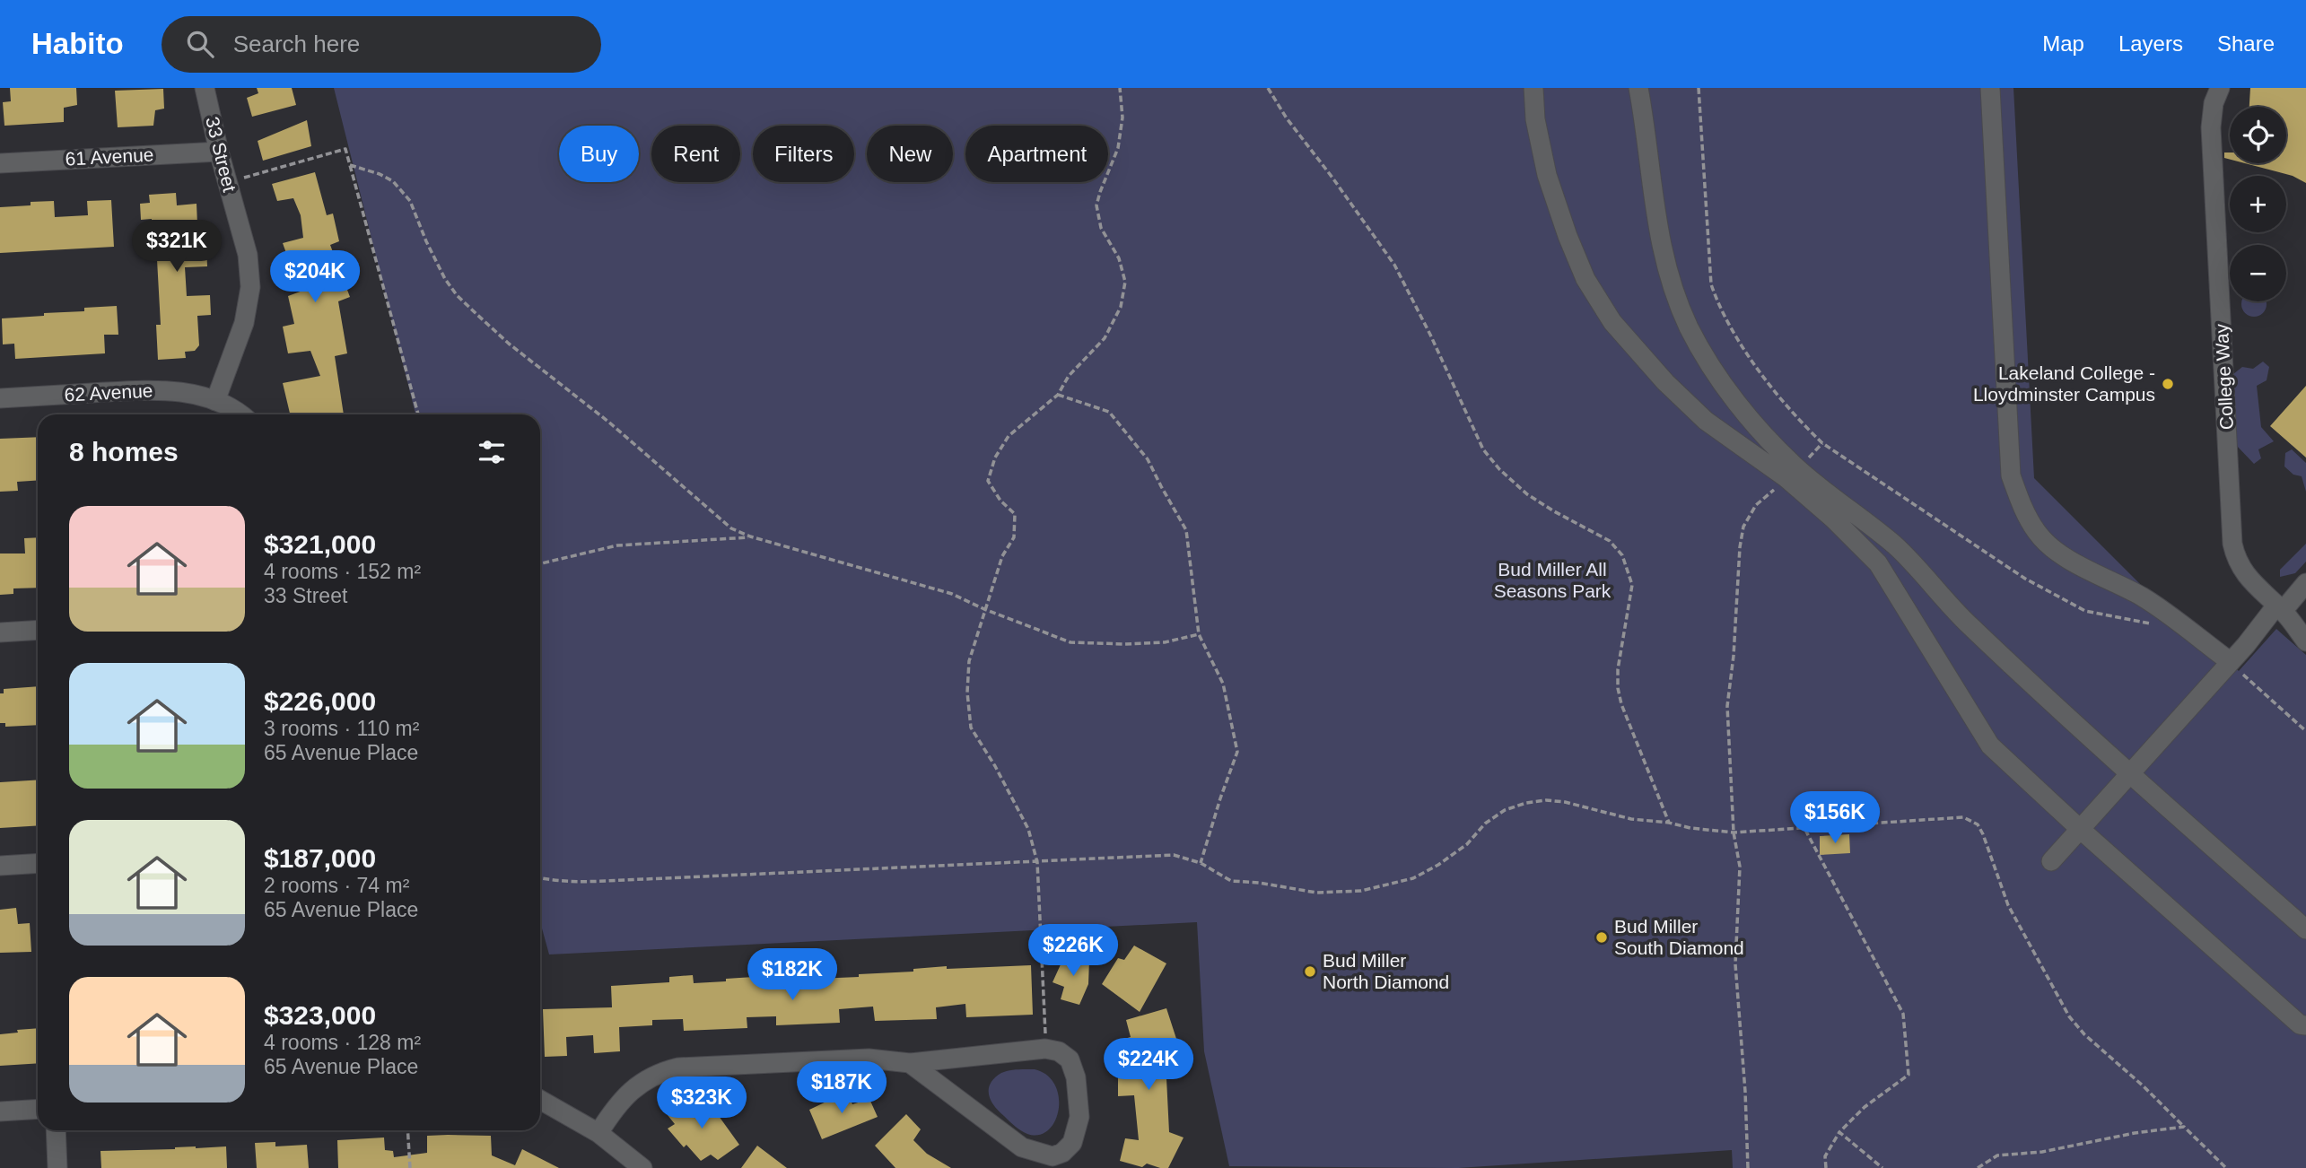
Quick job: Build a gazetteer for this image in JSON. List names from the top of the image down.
{
  "streets": {
    "street": [
      "33 Street",
      "61 Avenue",
      "College Way",
      "62 Avenue"
    ]
  },
  "crossings": [
    ["33 Street", "61 Avenue"],
    ["33 Street", "62 Avenue"]
  ],
  "parks": ["Bud Miller All Seasons Park"],
  "places": ["Lakeland College - Lloydminster Campus", "Bud Miller South Diamond", "Bud Miller North Diamond"],
  "page": {
    "header": "Habito",
    "search": "Search here",
    "nav": ["Map", "Layers", "Share"],
    "map_buttons": ["+", "−"],
    "chip": [
      "Buy",
      "Rent",
      "Filters",
      "New",
      "Apartment"
    ],
    "price": [
      "$321K",
      "$204K",
      "$156K",
      "$226K",
      "$182K",
      "$224K",
      "$187K",
      "$323K"
    ],
    "heading": "8 homes",
    "list": [
      {
        "name": "$321,000",
        "note": "4 rooms · 152 m² · 33 Street"
      },
      {
        "name": "$226,000",
        "note": "3 rooms · 110 m² · 65 Avenue Place"
      },
      {
        "name": "$187,000",
        "note": "2 rooms · 74 m² · 65 Avenue Place"
      },
      {
        "name": "$323,000",
        "note": "4 rooms · 128 m² · 65 Avenue Place"
      }
    ]
  }
}
